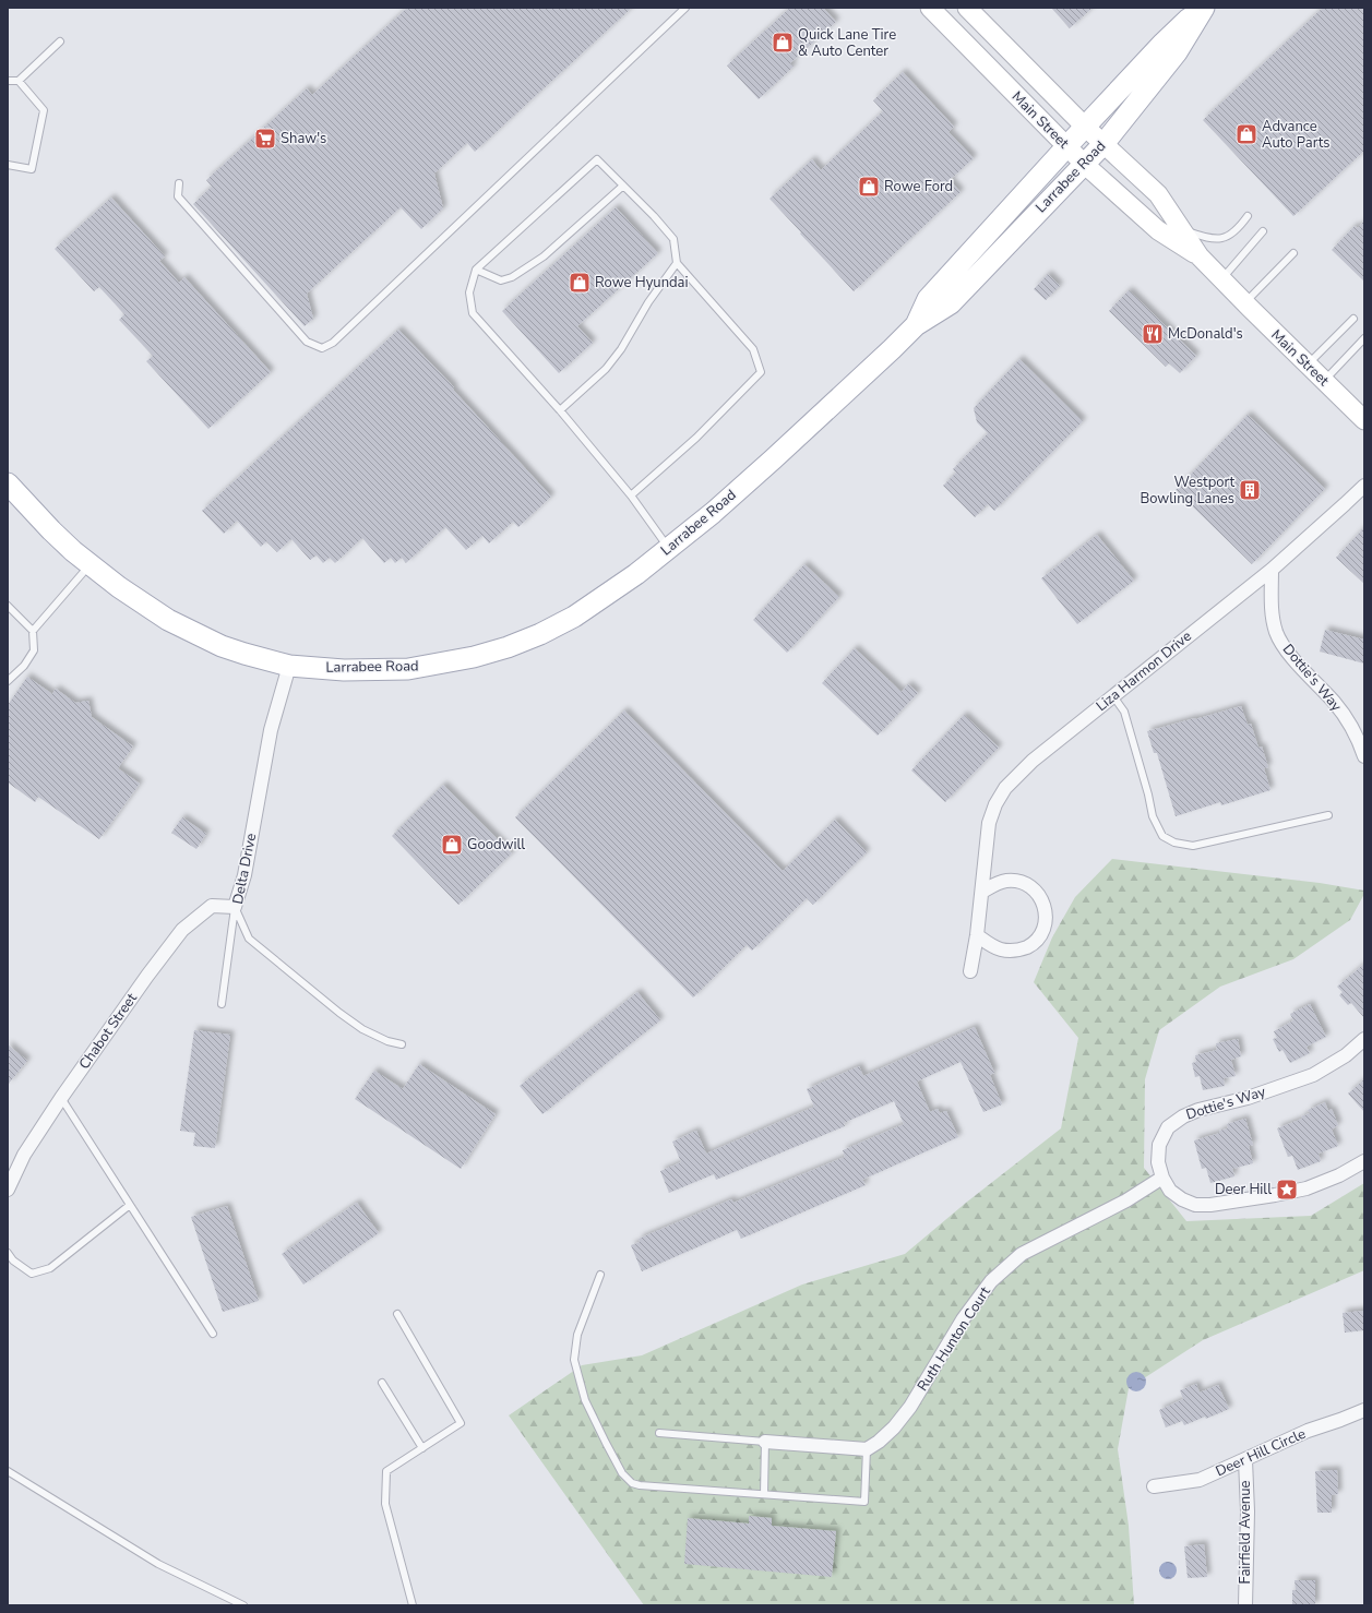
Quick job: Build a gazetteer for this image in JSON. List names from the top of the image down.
{
  "streets": {
    "main road": ["Main Street", "Larrabee Road"],
    "street": [
      "Liza Harmon Drive",
      "Dottie's Way",
      "Delta Drive",
      "Chabot Street",
      "Ruth Hunton Court",
      "Deer Hill Circle",
      "Fairfield Avenue"
    ]
  },
  "crossings": [
    ["Main Street", "Larrabee Road"],
    ["Larrabee Road", "Delta Drive"],
    ["Liza Harmon Drive", "Dottie's Way"],
    ["Dottie's Way", "Ruth Hunton Court"],
    ["Delta Drive", "Chabot Street"],
    ["Deer Hill Circle", "Fairfield Avenue"]
  ],
  "places": {
    "shop": [
      "Quick Lane Tire & Auto Center",
      "Advance Auto Parts",
      "Rowe Ford",
      "Rowe Hyundai",
      "Goodwill"
    ],
    "supermarket": ["Shaw's"],
    "restaurant": ["McDonald's"],
    "building": ["Westport Bowling Lanes"],
    "place": ["Deer Hill"]
  }
}
